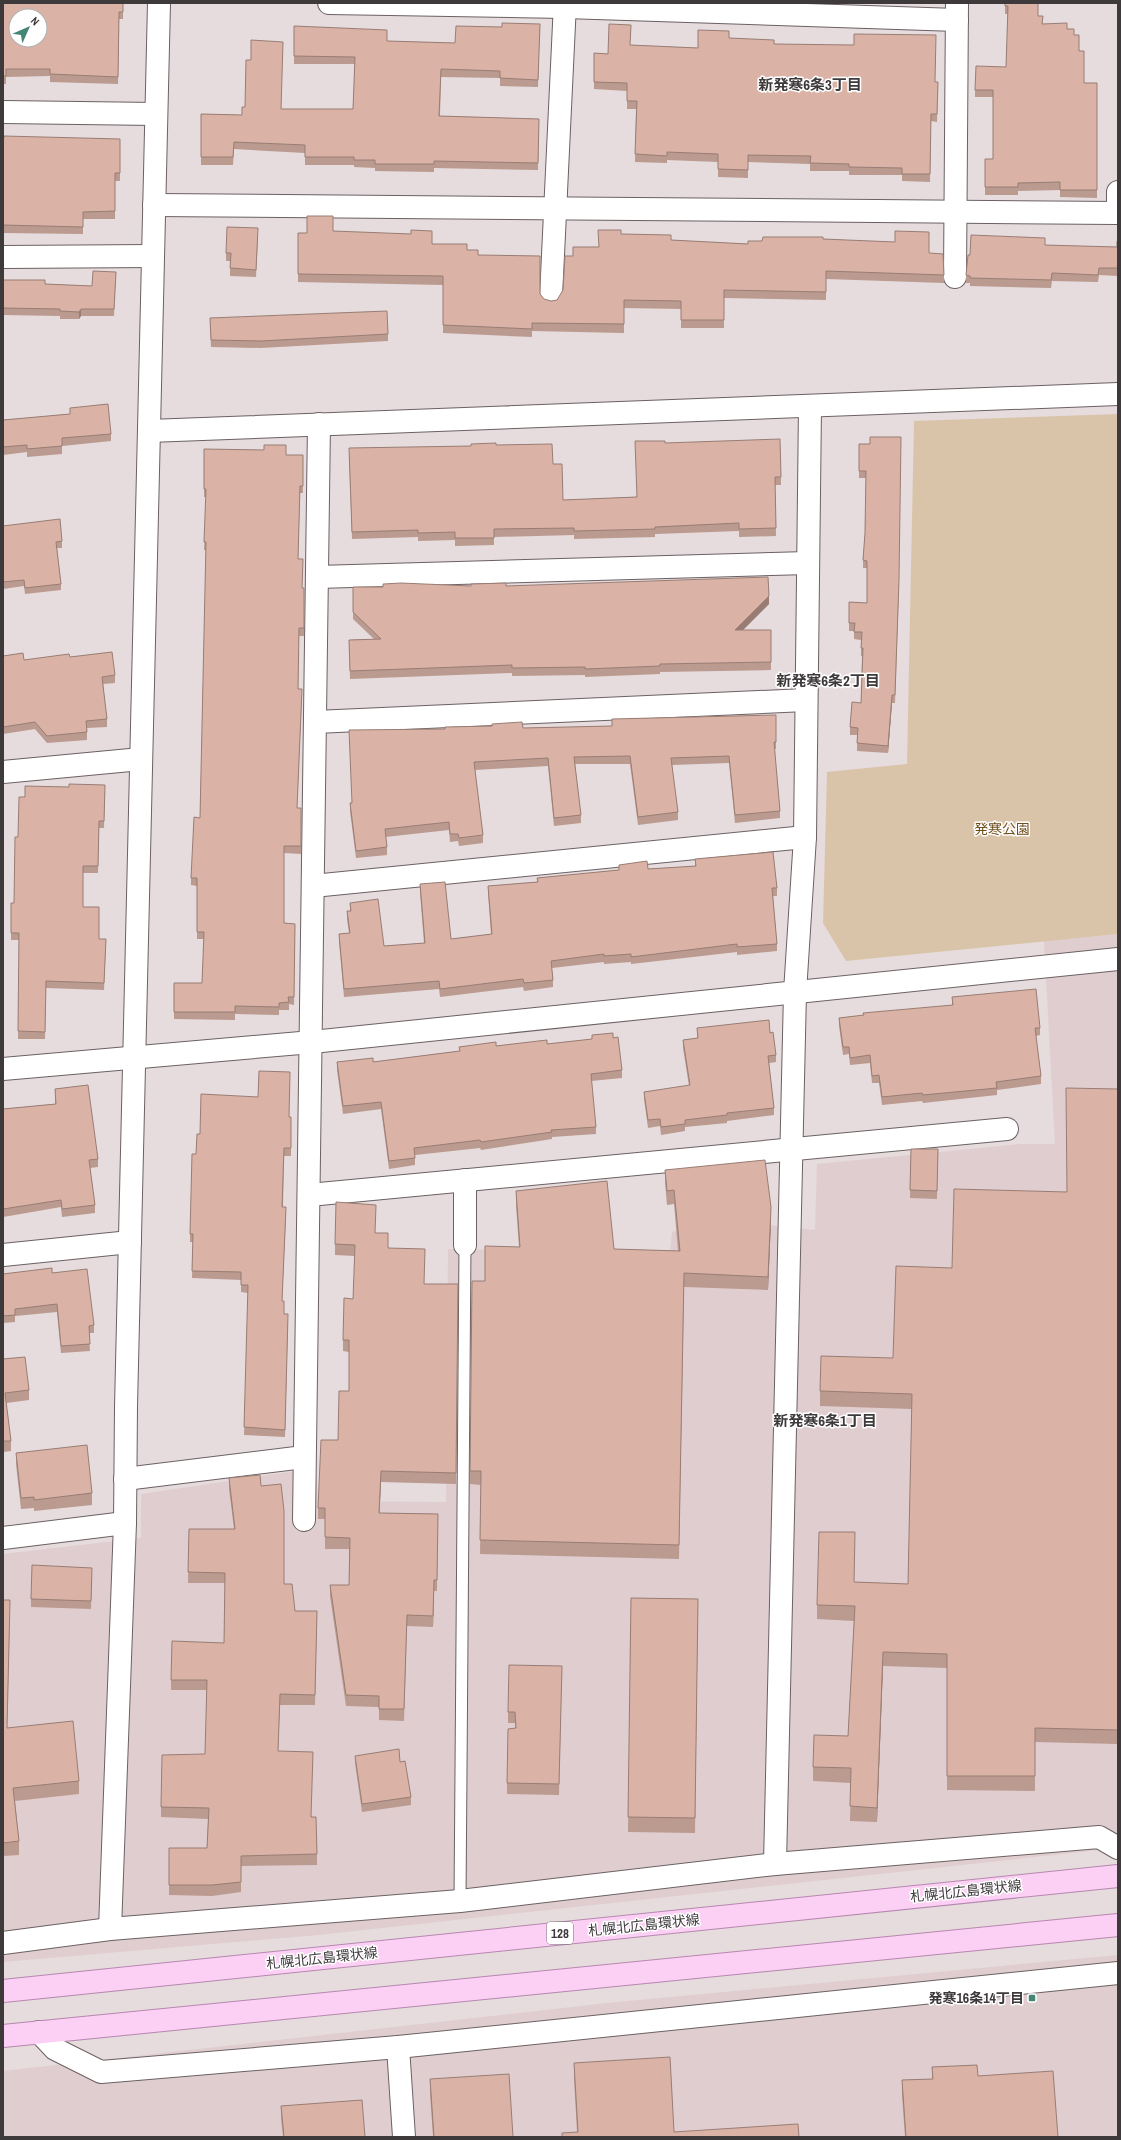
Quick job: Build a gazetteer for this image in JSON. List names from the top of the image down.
{
  "streets": {
    "main road": ["札幌北広島環状線", "128"]
  },
  "districts": ["新発寒6条3丁目", "新発寒6条2丁目", "新発寒6条1丁目"],
  "parks": ["発寒公園"],
  "places": {
    "transit": ["発寒16条14丁目"]
  },
  "north": "top right"
}
